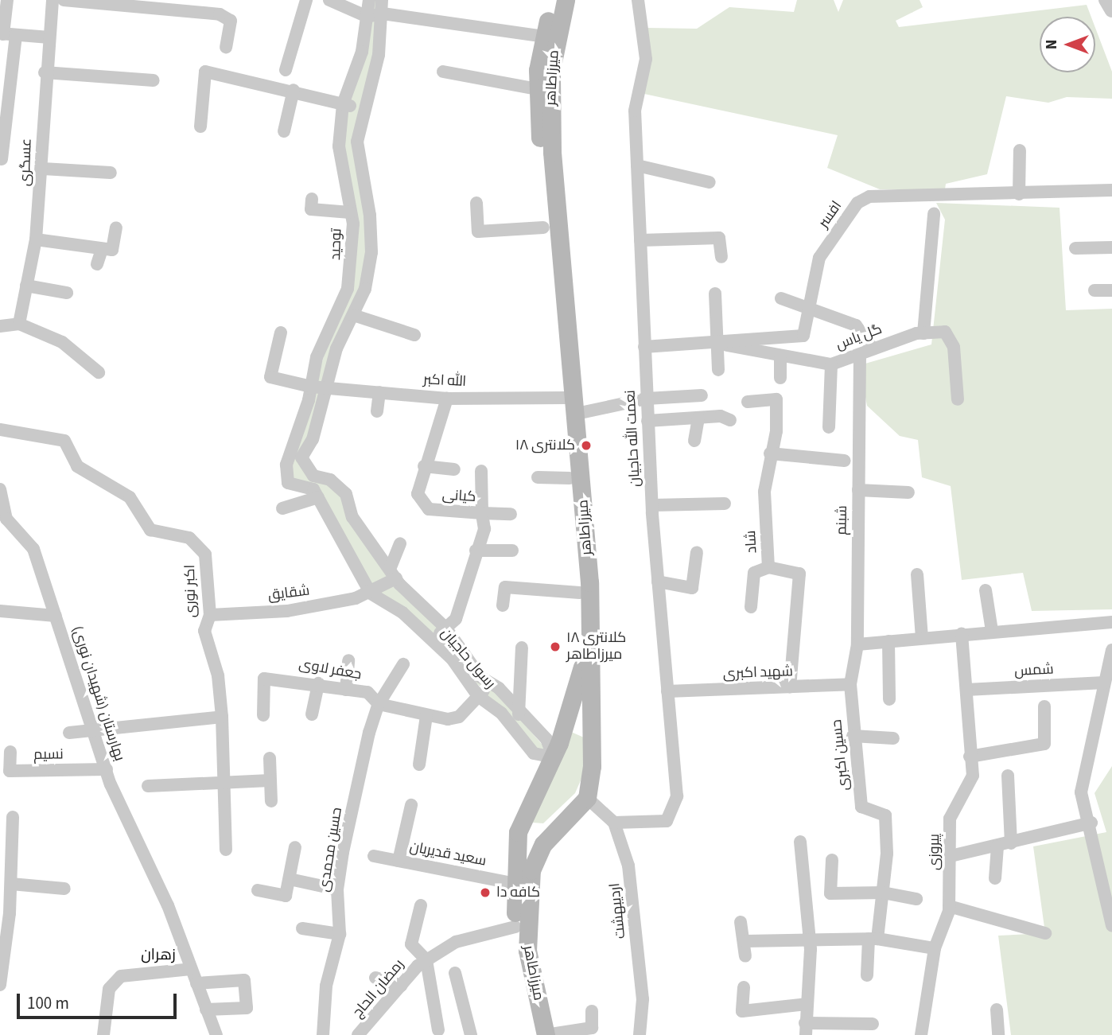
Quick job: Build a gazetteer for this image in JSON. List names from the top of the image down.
{
  "streets": {
    "main road": ["میرزاطاهر"],
    "street": [
      "عسگری",
      "افسر",
      "توحید",
      "گل یاس",
      "الله اکبر",
      "نعمت الله حاجیان",
      "کیانی",
      "شبنم",
      "شاد",
      "اکبر نوری",
      "شقایق",
      "رسول حاجیان",
      "جعفر لاوی",
      "شمس",
      "شهید اکبری",
      "بهارستان (شهیدان نوری)",
      "نسیم",
      "حسین اکبری",
      "حسین محمدی",
      "پیروزی",
      "سعید قدیریان",
      "اردیبهشت",
      "رمضان الحاج"
    ]
  },
  "crossings": [
    ["میرزاطاهر", "الله اکبر"],
    ["میرزاطاهر", "رسول حاجیان"],
    ["میرزاطاهر", "سعید قدیریان"],
    ["میرزاطاهر", "اردیبهشت"],
    ["میرزاطاهر", "رمضان الحاج"],
    ["افسر", "گل یاس"],
    ["افسر", "نعمت الله حاجیان"],
    ["توحید", "الله اکبر"],
    ["توحید", "رسول حاجیان"],
    ["گل یاس", "شبنم"],
    ["الله اکبر", "کیانی"],
    ["نعمت الله حاجیان", "شهید اکبری"],
    ["نعمت الله حاجیان", "اردیبهشت"],
    ["کیانی", "رسول حاجیان"],
    ["شبنم", "شهید اکبری"],
    ["شبنم", "حسین اکبری"],
    ["شاد", "شهید اکبری"],
    ["اکبر نوری", "شقایق"],
    ["شقایق", "رسول حاجیان"],
    ["رسول حاجیان", "جعفر لاوی"],
    ["جعفر لاوی", "حسین محمدی"],
    ["شمس", "پیروزی"],
    ["شهید اکبری", "حسین اکبری"],
    ["بهارستان (شهیدان نوری)", "نسیم"]
  ],
  "districts": ["زهران"],
  "places": ["کلانتری ۱۸", "کلانتری ۱۸ میرزاطاهر", "کافه دا"],
  "scale_bar": "100 m",
  "north": "left"
}
